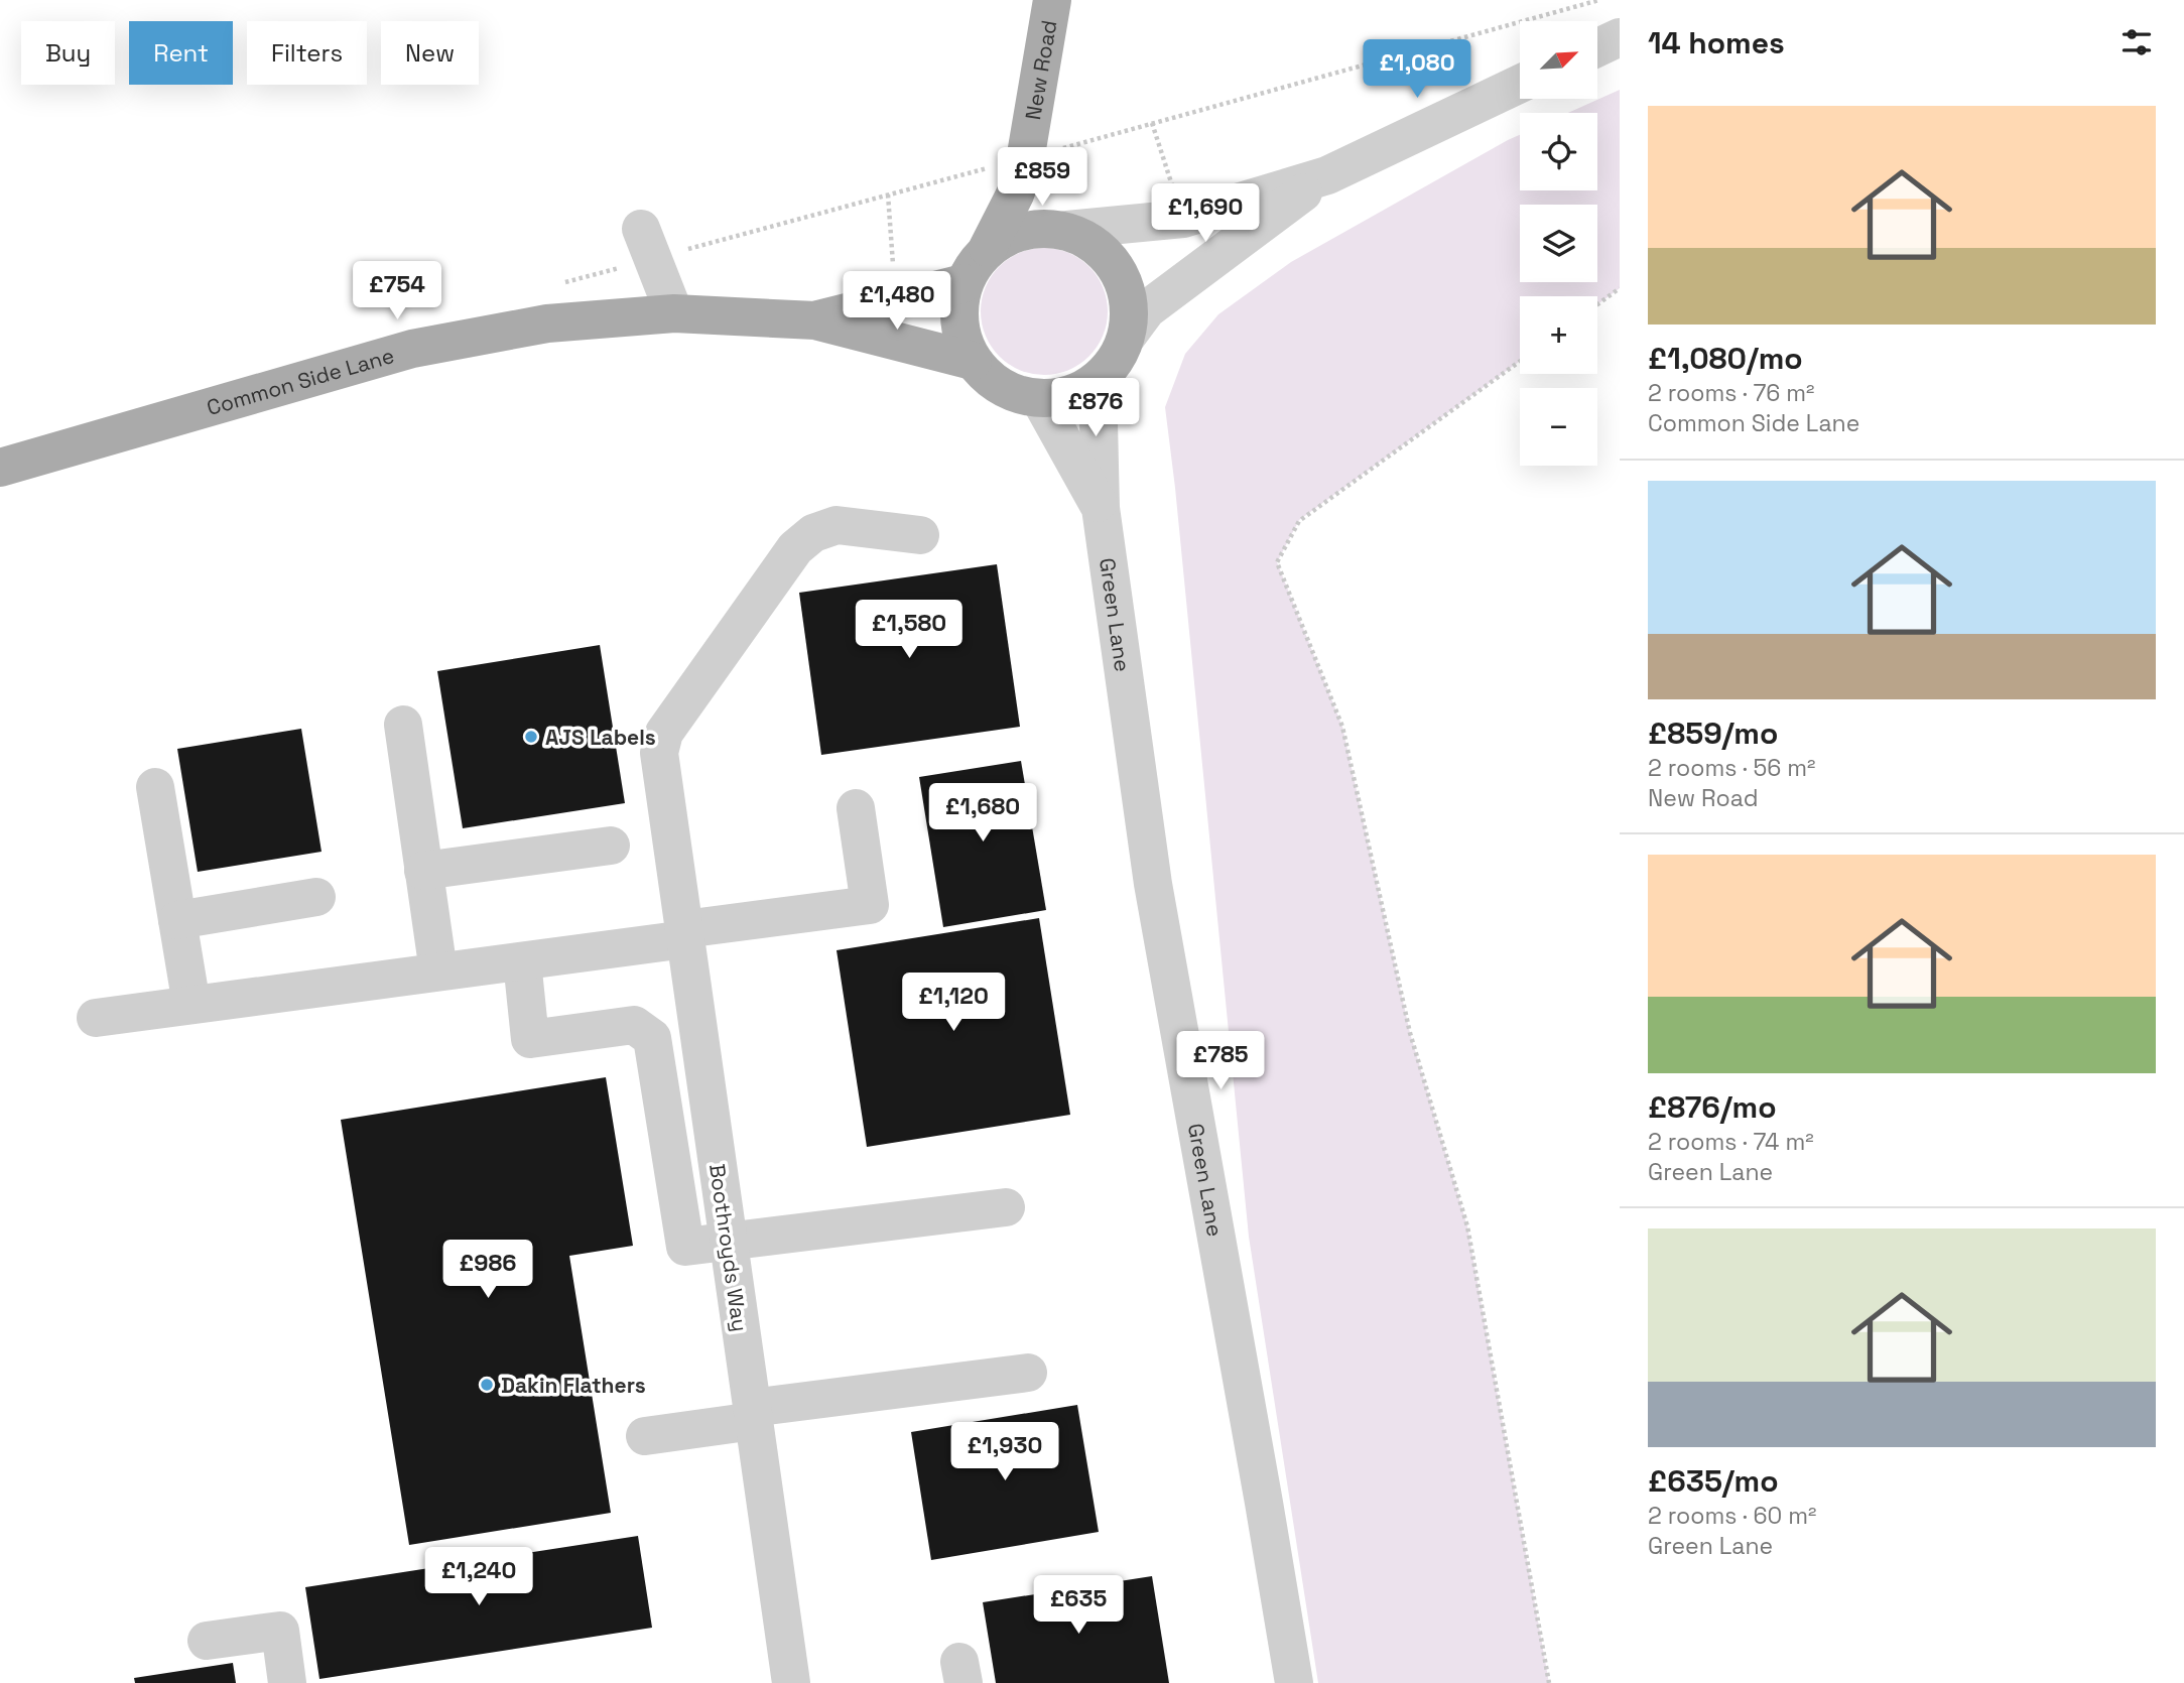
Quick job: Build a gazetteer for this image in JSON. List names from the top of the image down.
{
  "streets": {
    "main road": ["New Road", "Common Side Lane"],
    "street": ["Green Lane", "Boothroyds Way"]
  },
  "crossings": [
    ["New Road", "Common Side Lane"],
    ["New Road", "Green Lane"],
    ["Common Side Lane", "Green Lane"]
  ],
  "places": ["AJS Labels", "Dakin Flathers"],
  "north": "top right",
  "page": {
    "heading": "14 homes",
    "map_buttons": ["+", "−"],
    "chip": [
      "Buy",
      "Rent",
      "Filters",
      "New"
    ],
    "price": [
      "£1,080",
      "£859",
      "£1,690",
      "£754",
      "£1,480",
      "£876",
      "£1,580",
      "£1,680",
      "£1,120",
      "£785",
      "£986",
      "£1,930",
      "£1,240",
      "£635"
    ],
    "list": [
      {
        "name": "£1,080/mo",
        "note": "2 rooms · 76 m² · Common Side Lane"
      },
      {
        "name": "£859/mo",
        "note": "2 rooms · 56 m² · New Road"
      },
      {
        "name": "£876/mo",
        "note": "2 rooms · 74 m² · Green Lane"
      },
      {
        "name": "£635/mo",
        "note": "2 rooms · 60 m² · Green Lane"
      }
    ]
  }
}
